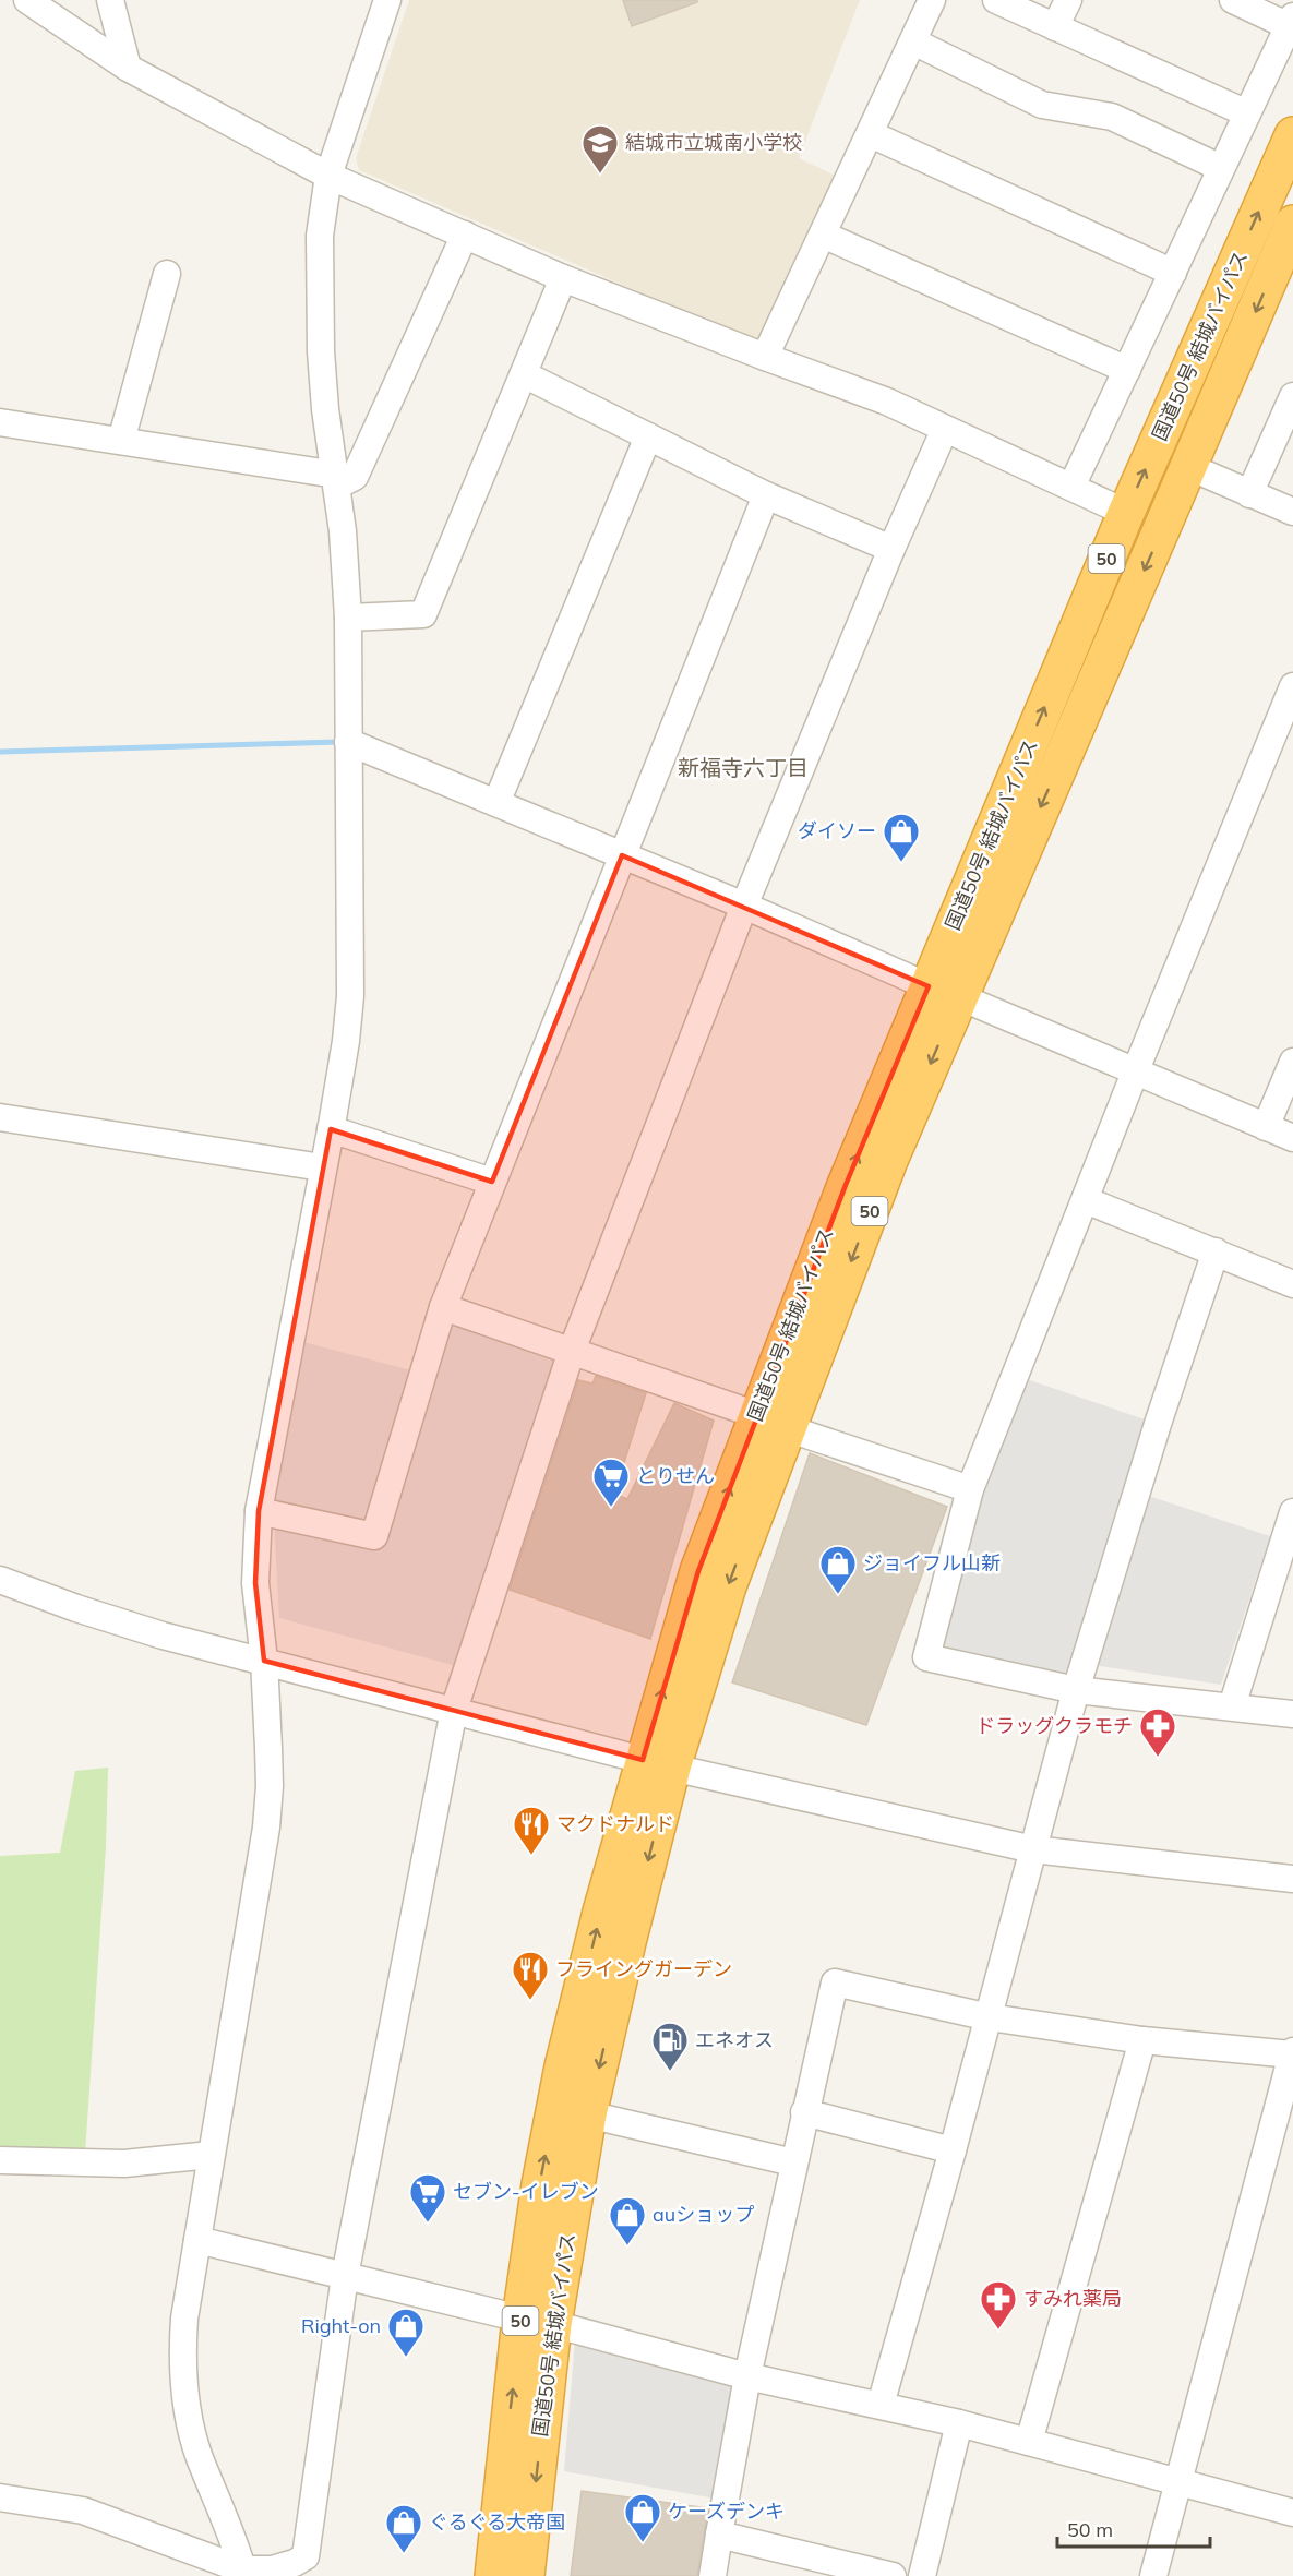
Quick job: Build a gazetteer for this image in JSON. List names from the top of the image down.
{
  "streets": {
    "highway": ["国道50号 結城バイパス", "50"]
  },
  "districts": ["新福寺六丁目"],
  "places": {
    "school or university": ["結城市立城南小学校"],
    "shop": [
      "ダイソー",
      "ジョイフル山新",
      "auショップ",
      "Right-on",
      "ケーズデンキ",
      "ぐるぐる大帝国"
    ],
    "supermarket": ["とりせん", "セブン-イレブン"],
    "pharmacy": ["ドラッグクラモチ", "すみれ薬局"],
    "restaurant": ["マクドナルド", "フライングガーデン"],
    "fuel station": ["エネオス"]
  },
  "scale_bar": "50 m"
}
